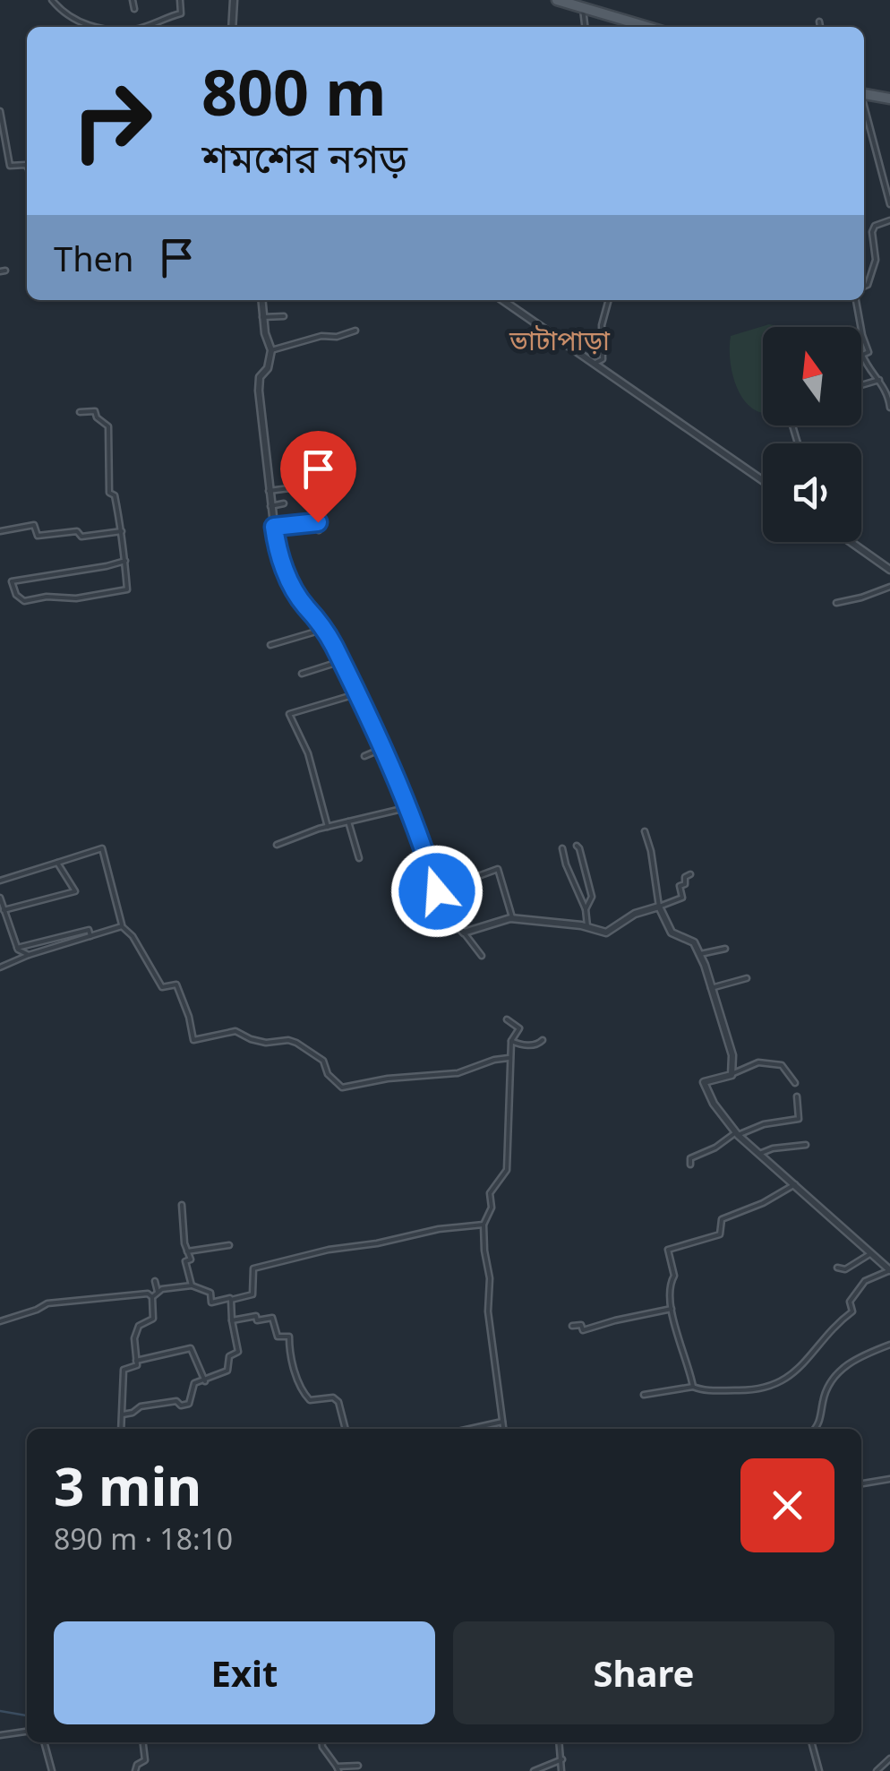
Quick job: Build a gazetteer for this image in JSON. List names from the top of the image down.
{
  "districts": ["ভাটাপাড়া"],
  "north": "top",
  "page": {
    "turn": ["800 m", "শমশের নগড়"],
    "then": "Then",
    "heading": ["3 min", "890 m · 18:10"],
    "buttons": ["Exit", "Share"]
  }
}
